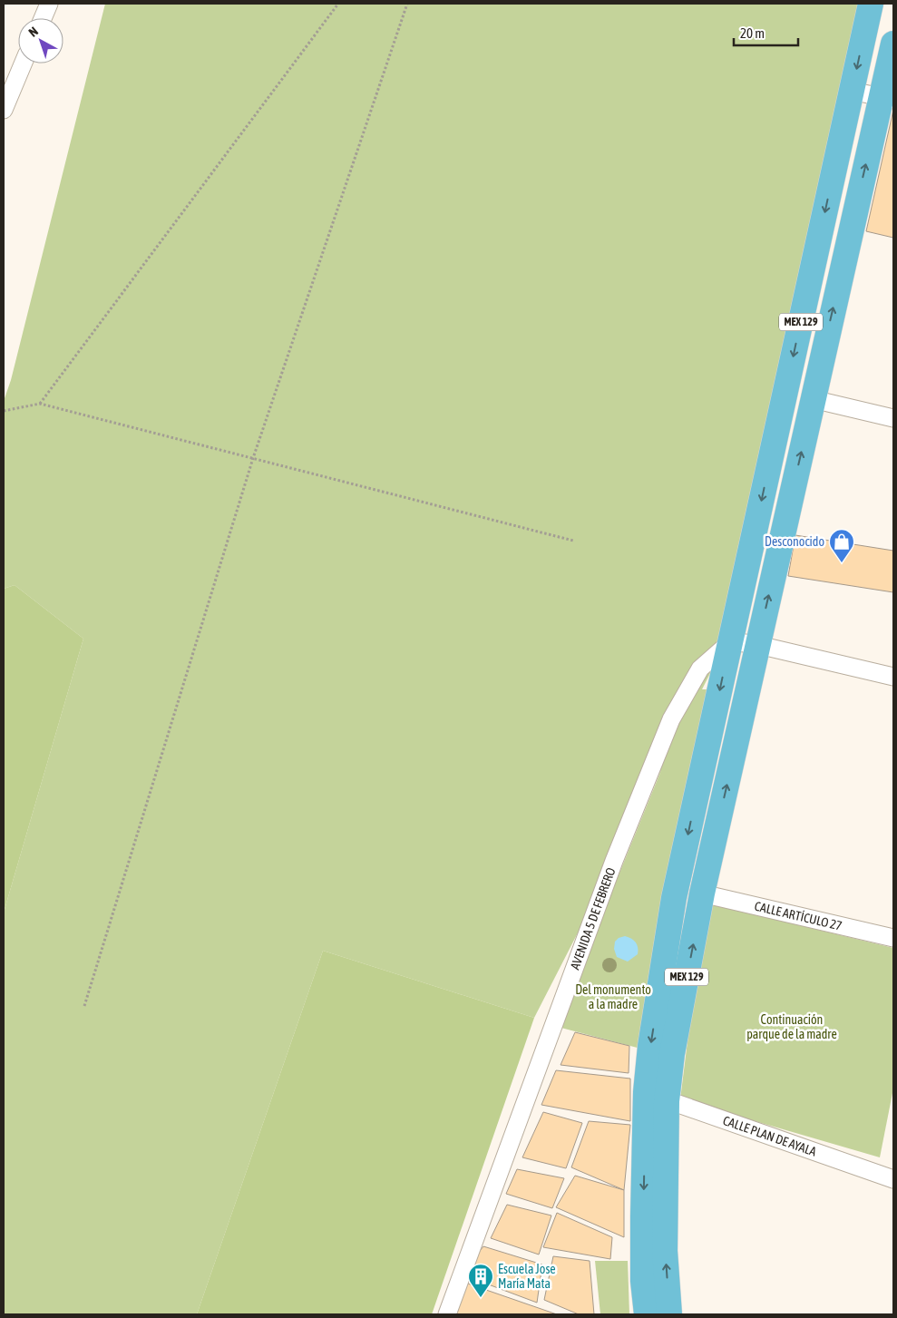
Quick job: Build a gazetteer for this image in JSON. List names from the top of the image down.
{
  "streets": {
    "main road": ["MEX 129"],
    "street": ["CALLE ARTÍCULO 27", "AVENIDA 5 DE FEBRERO", "CALLE PLAN DE AYALA"]
  },
  "crossings": [
    ["MEX 129", "CALLE ARTÍCULO 27"],
    ["MEX 129", "AVENIDA 5 DE FEBRERO"],
    ["MEX 129", "CALLE PLAN DE AYALA"]
  ],
  "parks": ["Del monumento a la madre", "Continuación parque de la madre"],
  "places": {
    "shop": ["Desconocido"],
    "building": ["Escuela Jose María Mata"]
  },
  "scale_bar": "20 m",
  "north": "top left"
}
